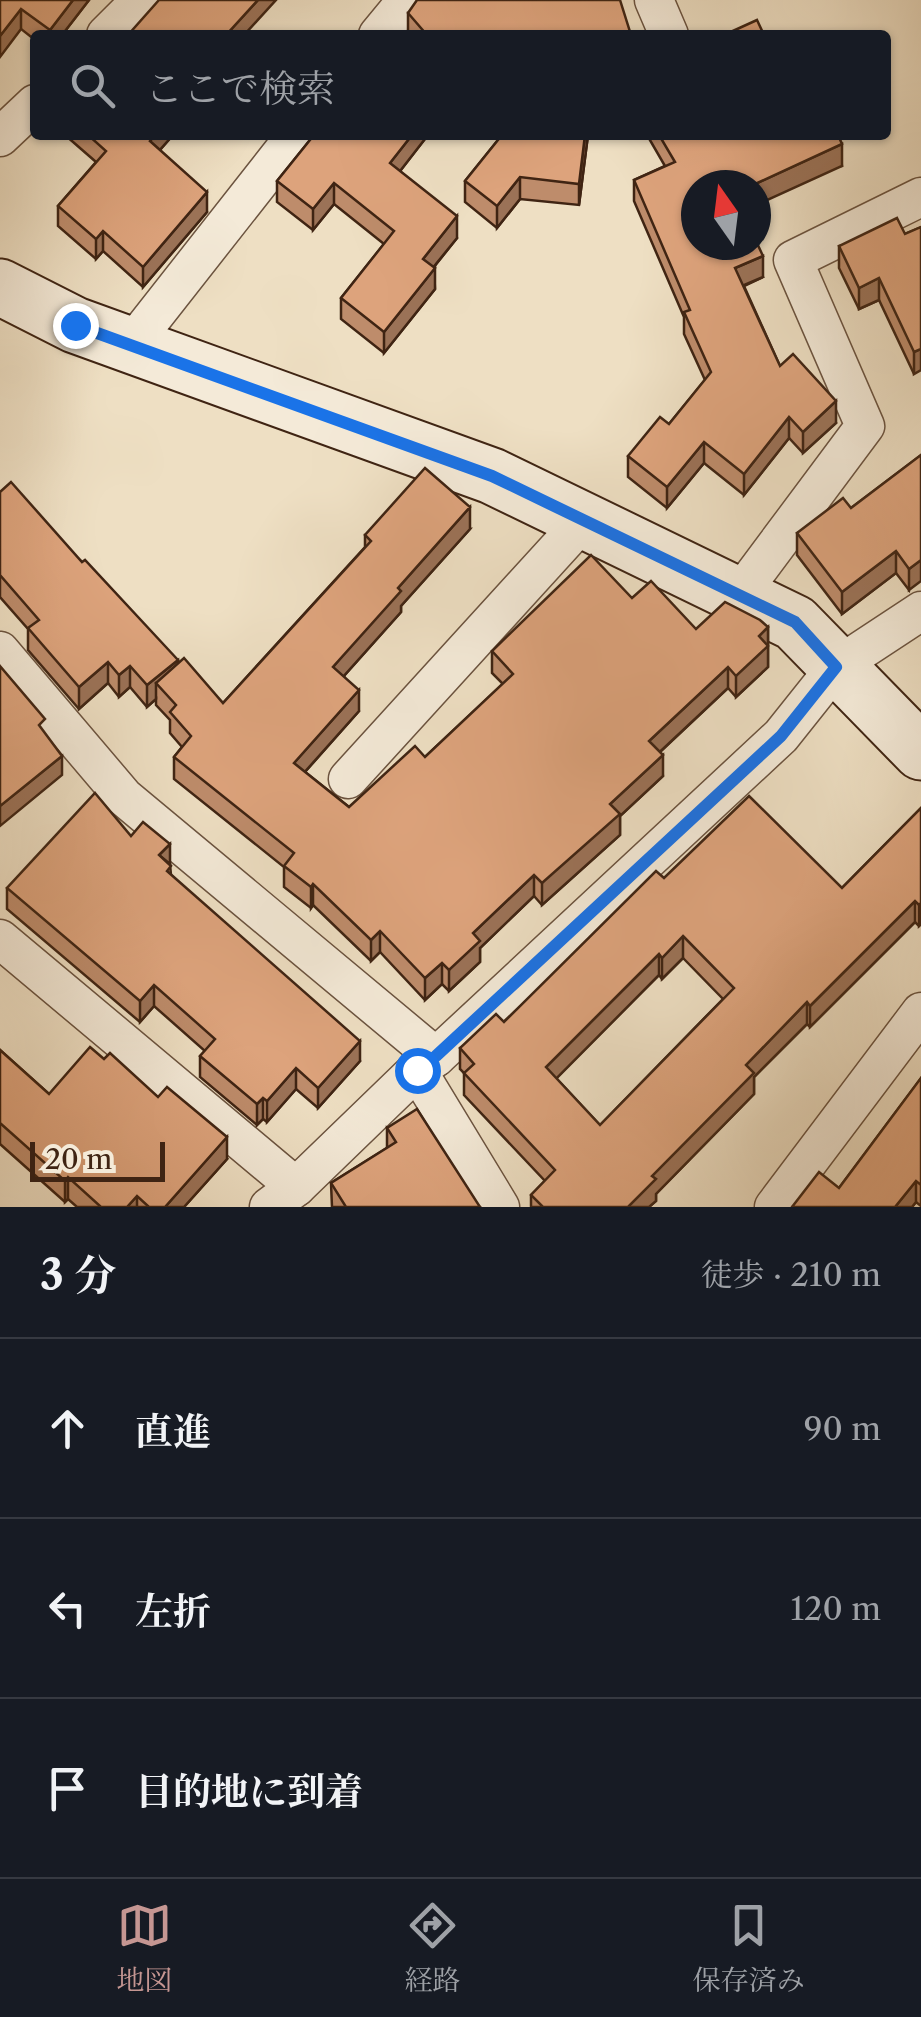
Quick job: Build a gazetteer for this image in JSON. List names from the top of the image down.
{
  "scale_bar": "20 m",
  "north": "top",
  "page": {
    "search": "ここで検索",
    "scale": "20 m",
    "heading": ["3 分", "徒歩 · 210 m"],
    "list": [
      ["直進", "90 m"],
      ["左折", "120 m"],
      "目的地に到着"
    ],
    "nav": ["地図", "経路", "保存済み"]
  }
}
